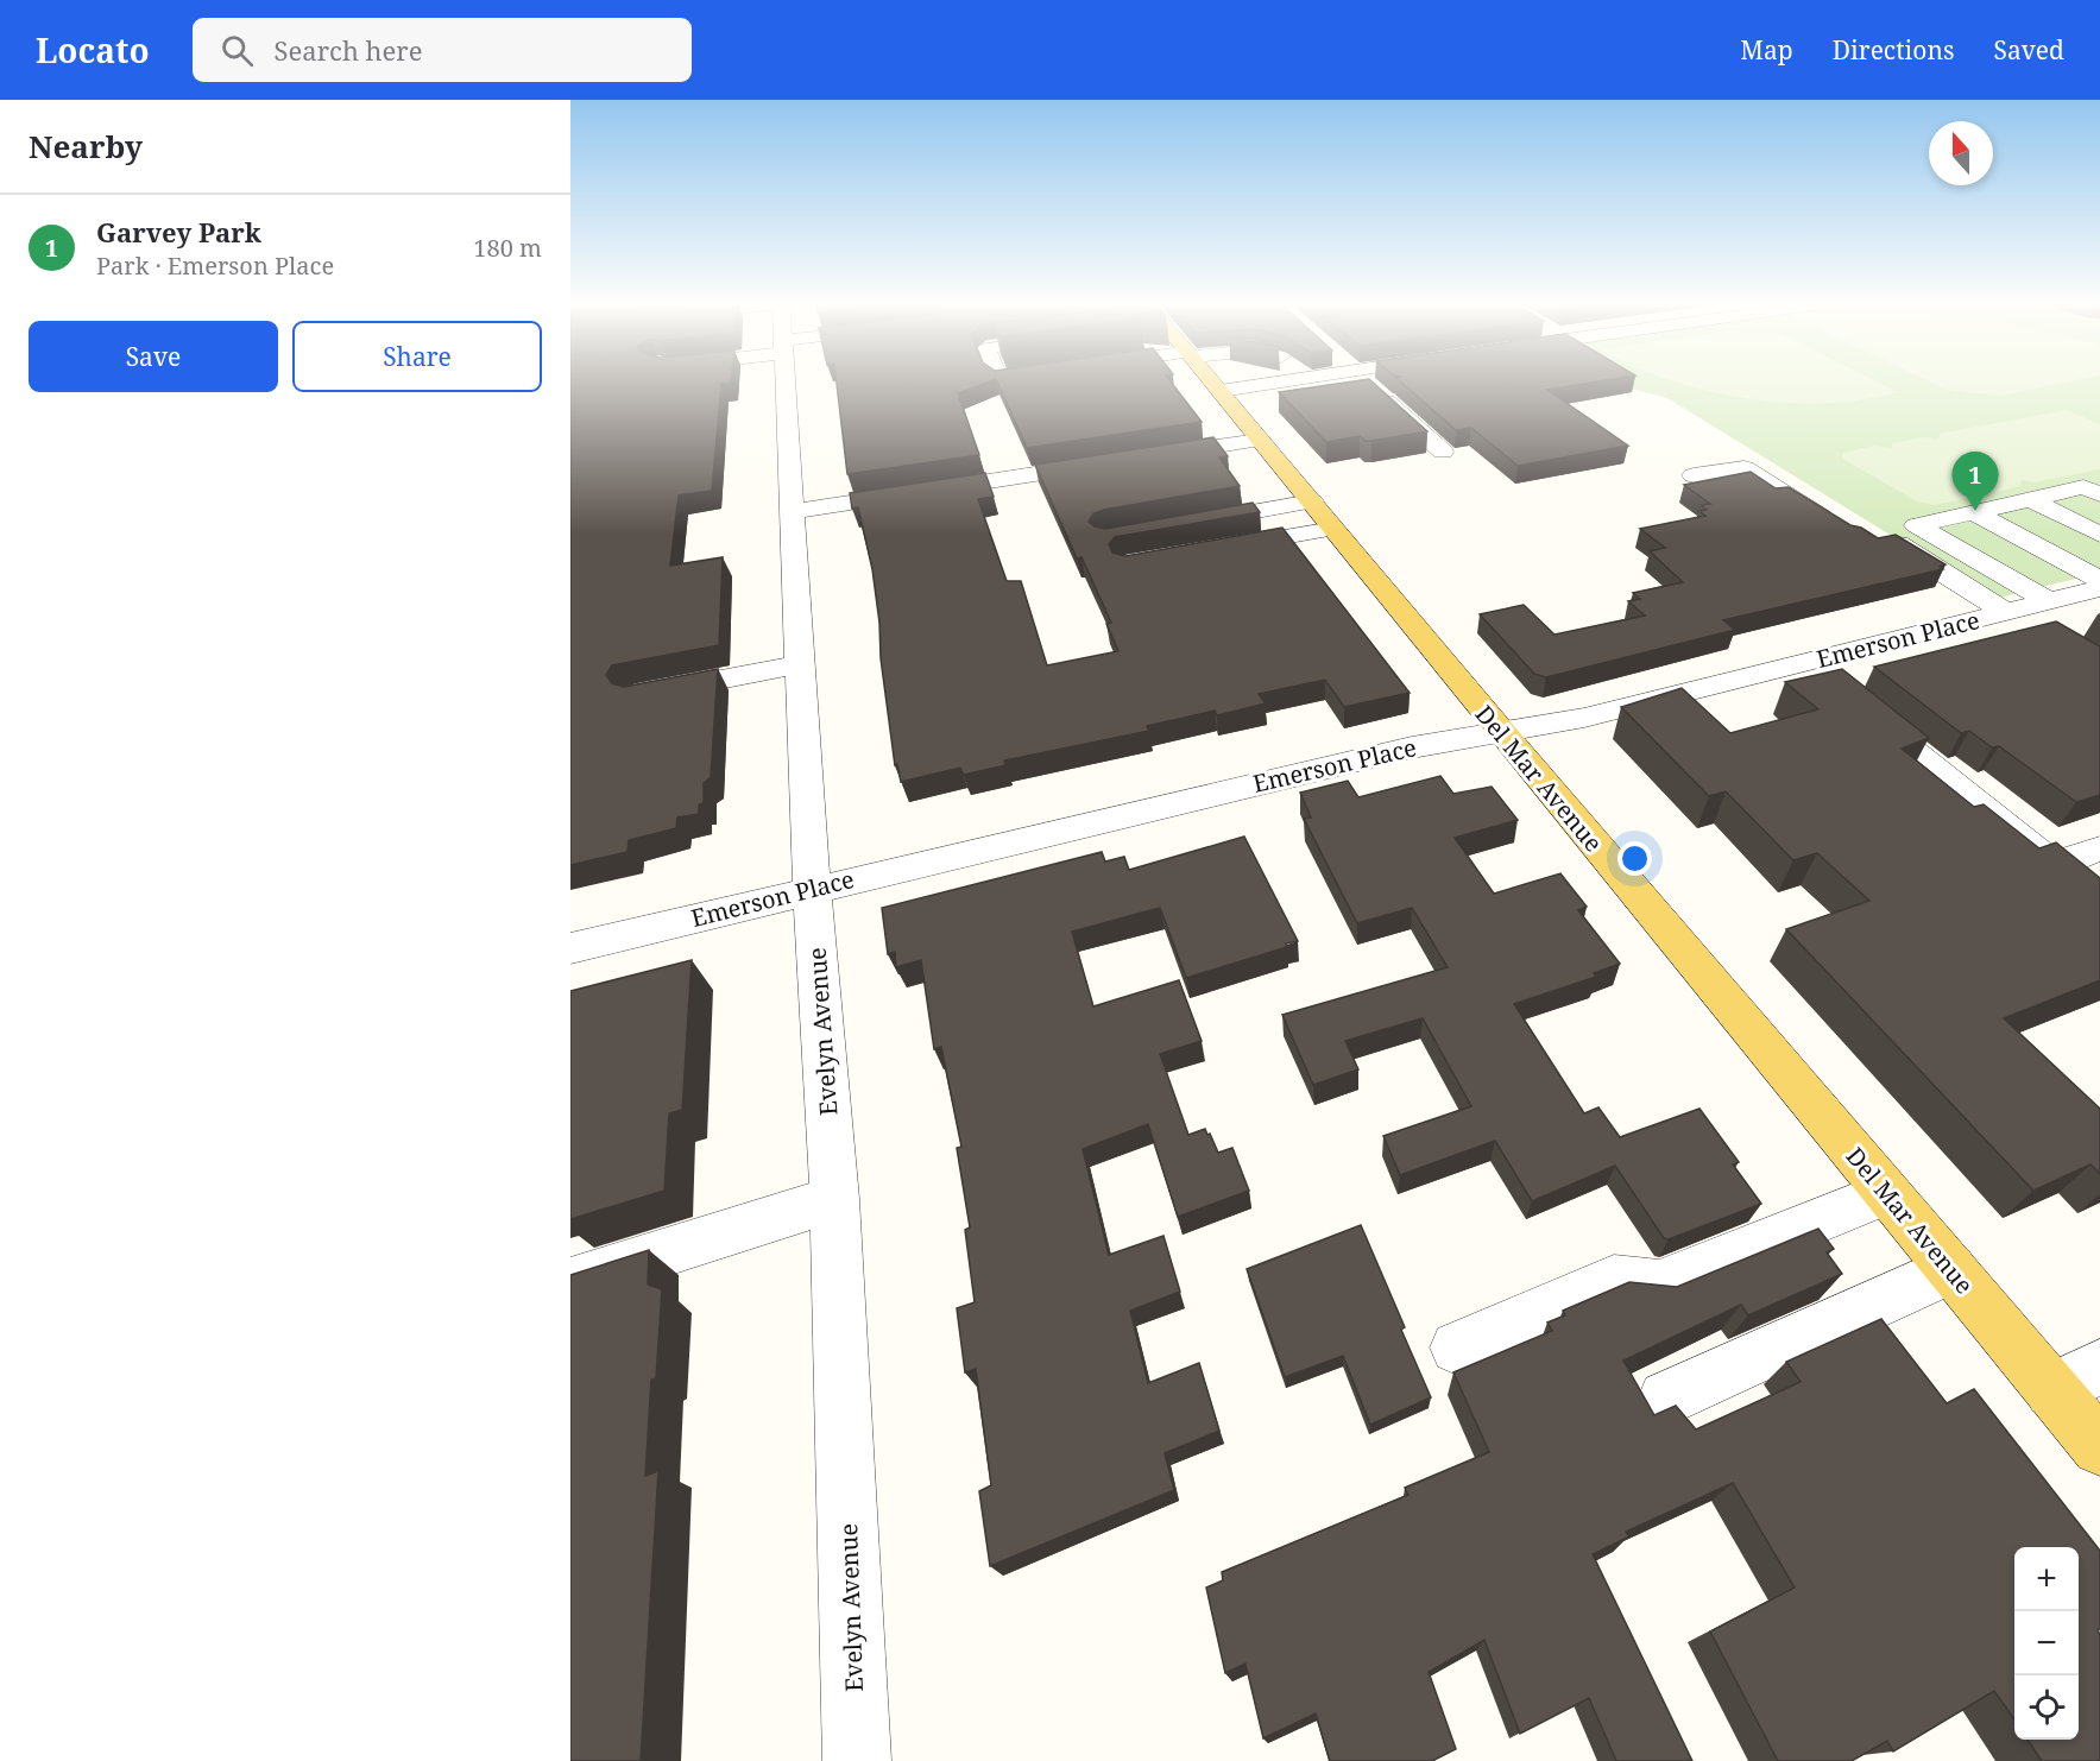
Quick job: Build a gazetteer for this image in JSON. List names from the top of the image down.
{
  "streets": {
    "main road": ["Del Mar Avenue"],
    "street": ["Emerson Place", "Evelyn Avenue"]
  },
  "crossings": [
    ["Emerson Place", "Del Mar Avenue"],
    ["Emerson Place", "Evelyn Avenue"]
  ],
  "north": "top",
  "page": {
    "header": "Locato",
    "search": "Search here",
    "nav": ["Map", "Directions", "Saved"],
    "heading": "Nearby",
    "list": [
      {
        "mark": "1",
        "name": "Garvey Park",
        "note": "Park · Emerson Place",
        "value": "180 m"
      }
    ],
    "buttons": ["Save", "Share"],
    "pins": "1",
    "map_buttons": ["+", "−"]
  }
}
